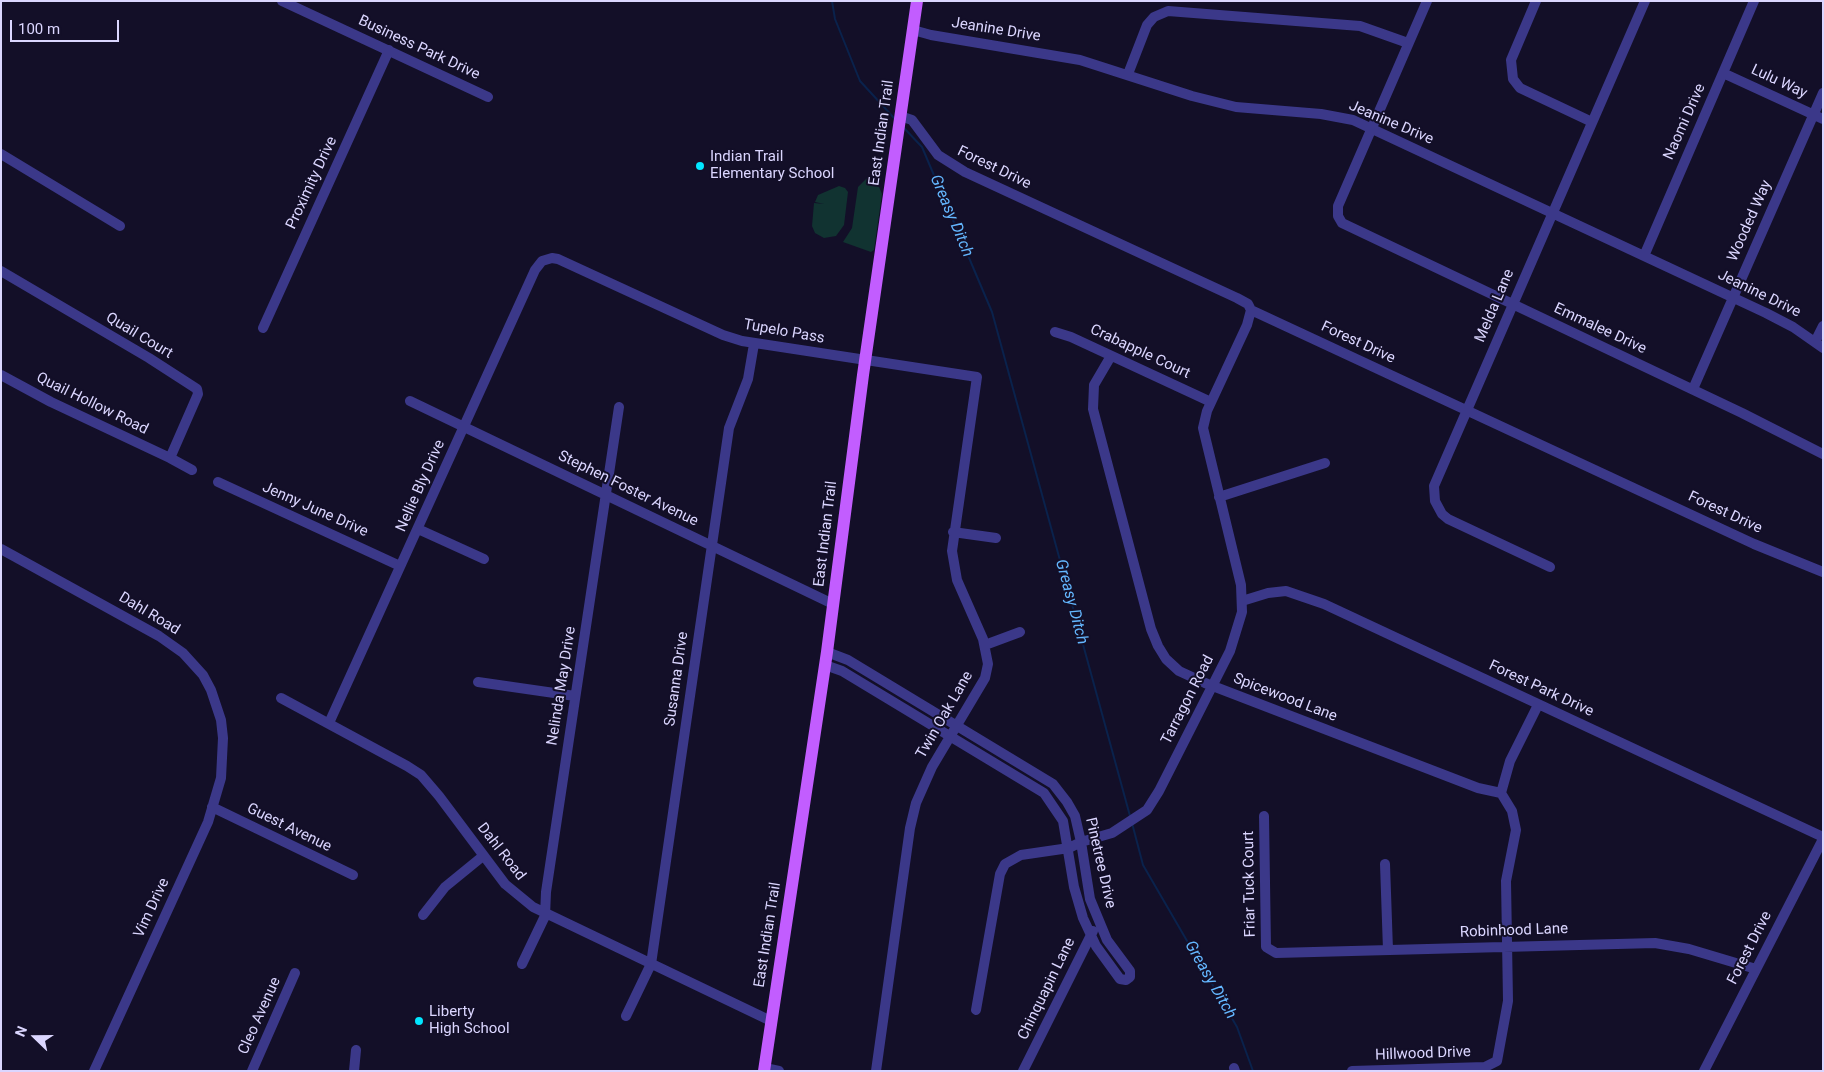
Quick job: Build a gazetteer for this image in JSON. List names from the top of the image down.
{
  "streets": {
    "main road": ["East Indian Trail"],
    "street": [
      "Jeanine Drive",
      "Business Park Drive",
      "Lulu Way",
      "Naomi Drive",
      "Forest Drive",
      "Proximity Drive",
      "Wooded Way",
      "Melda Lane",
      "Emmalee Drive",
      "Tupelo Pass",
      "Quail Court",
      "Crabapple Court",
      "Quail Hollow Road",
      "Nellie Bly Drive",
      "Stephen Foster Avenue",
      "Jenny June Drive",
      "Dahl Road",
      "Susanna Drive",
      "Nelinda May Drive",
      "Forest Park Drive",
      "Spicewood Lane",
      "Tarragon Road",
      "Twin Oak Lane",
      "Guest Avenue",
      "Pinetree Drive",
      "Friar Tuck Court",
      "Vim Drive",
      "Robinhood Lane",
      "Chinquapin Lane",
      "Cleo Avenue",
      "Hillwood Drive"
    ]
  },
  "crossings": [
    ["Jeanine Drive", "Naomi Drive"],
    ["Jeanine Drive", "East Indian Trail"],
    ["Jeanine Drive", "Wooded Way"],
    ["Jeanine Drive", "Melda Lane"],
    ["Jeanine Drive", "Emmalee Drive"],
    ["Business Park Drive", "Proximity Drive"],
    ["Lulu Way", "Naomi Drive"],
    ["Lulu Way", "Wooded Way"],
    ["East Indian Trail", "Forest Drive"],
    ["East Indian Trail", "Tupelo Pass"],
    ["East Indian Trail", "Stephen Foster Avenue"],
    ["East Indian Trail", "Dahl Road"],
    ["East Indian Trail", "Pinetree Drive"],
    ["Forest Drive", "Melda Lane"],
    ["Forest Drive", "Forest Park Drive"],
    ["Forest Drive", "Tarragon Road"],
    ["Forest Drive", "Robinhood Lane"],
    ["Wooded Way", "Emmalee Drive"],
    ["Melda Lane", "Emmalee Drive"],
    ["Tupelo Pass", "Nellie Bly Drive"],
    ["Tupelo Pass", "Susanna Drive"],
    ["Tupelo Pass", "Twin Oak Lane"],
    ["Quail Court", "Quail Hollow Road"],
    ["Crabapple Court", "Spicewood Lane"],
    ["Crabapple Court", "Tarragon Road"],
    ["Nellie Bly Drive", "Stephen Foster Avenue"],
    ["Nellie Bly Drive", "Jenny June Drive"],
    ["Nellie Bly Drive", "Dahl Road"],
    ["Stephen Foster Avenue", "Susanna Drive"],
    ["Stephen Foster Avenue", "Nelinda May Drive"],
    ["Dahl Road", "Susanna Drive"],
    ["Dahl Road", "Nelinda May Drive"],
    ["Dahl Road", "Vim Drive"],
    ["Forest Park Drive", "Tarragon Road"],
    ["Spicewood Lane", "Tarragon Road"],
    ["Tarragon Road", "Pinetree Drive"],
    ["Twin Oak Lane", "Pinetree Drive"],
    ["Guest Avenue", "Vim Drive"],
    ["Pinetree Drive", "Chinquapin Lane"],
    ["Friar Tuck Court", "Robinhood Lane"],
    ["Robinhood Lane", "Hillwood Drive"]
  ],
  "water": ["Greasy Ditch"],
  "places": ["Indian Trail Elementary School", "Liberty High School"],
  "scale_bar": "100 m",
  "north": "left"
}
